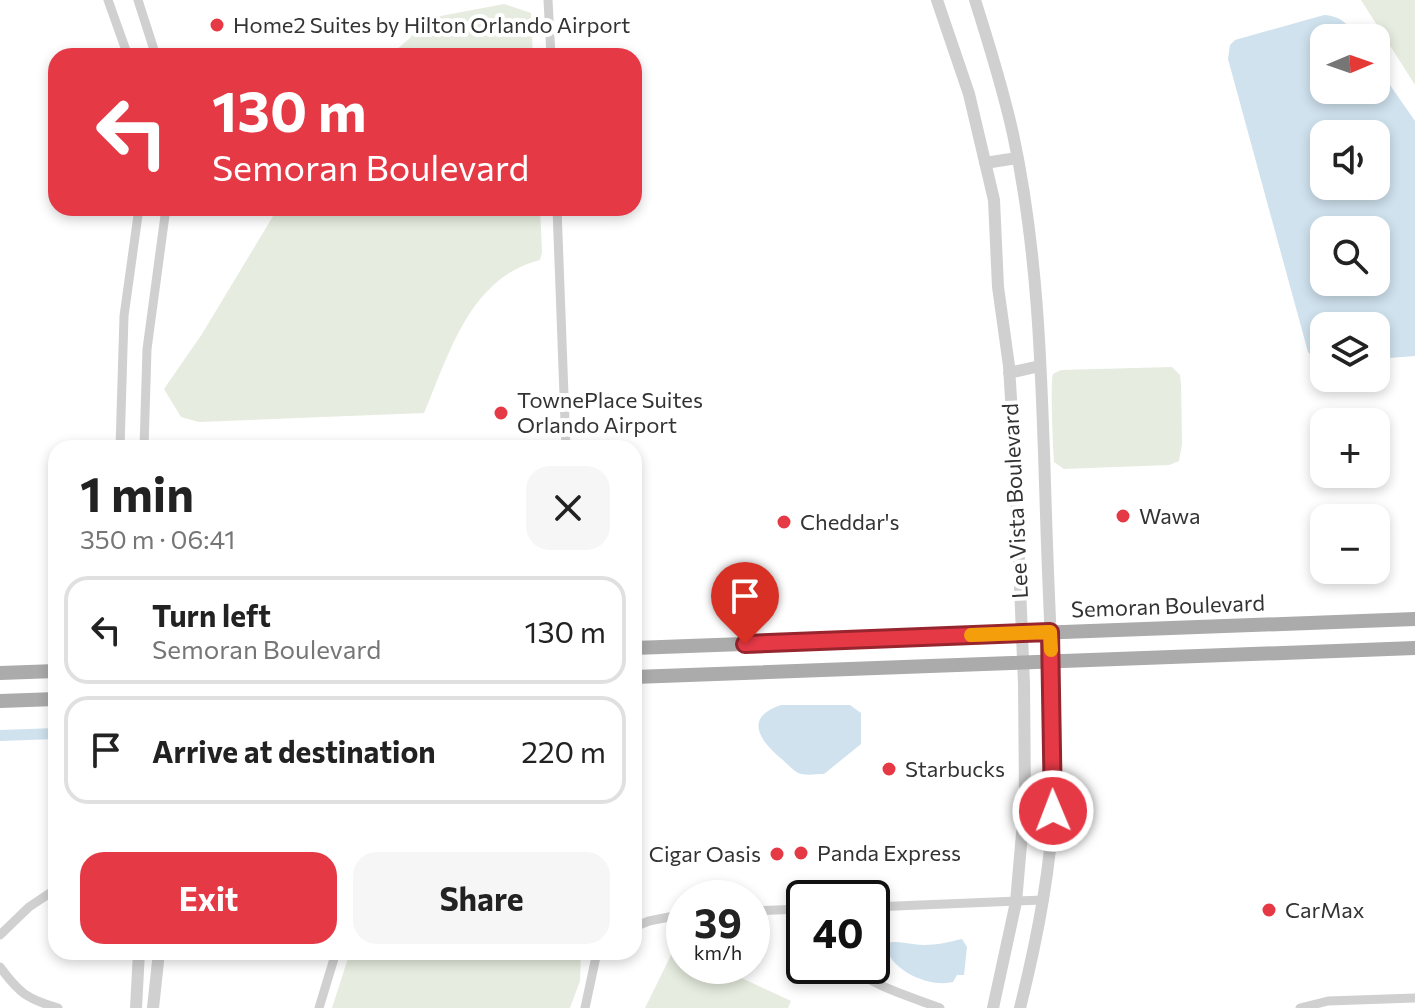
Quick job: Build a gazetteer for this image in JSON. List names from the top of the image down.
{
  "streets": {
    "main road": ["Semoran Boulevard"],
    "street": ["Lee Vista Boulevard"]
  },
  "crossings": [
    ["Lee Vista Boulevard", "Semoran Boulevard"]
  ],
  "places": [
    "Home2 Suites by Hilton Orlando Airport",
    "TownePlace Suites Orlando Airport",
    "Wawa",
    "Cheddar's",
    "Starbucks",
    "Panda Express",
    "Cigar Oasis",
    "CarMax"
  ],
  "north": "right",
  "page": {
    "map_buttons": ["+", "−"],
    "turn": ["130 m", "Semoran Boulevard"],
    "heading": ["1 min", "350 m · 06:41"],
    "list": [
      {
        "name": "Turn left",
        "note": "Semoran Boulevard",
        "value": "130 m"
      },
      {
        "name": "Arrive at destination",
        "value": "220 m"
      }
    ],
    "buttons": ["Exit", "Share"],
    "speed": "39 km/h",
    "limit": "40"
  }
}
